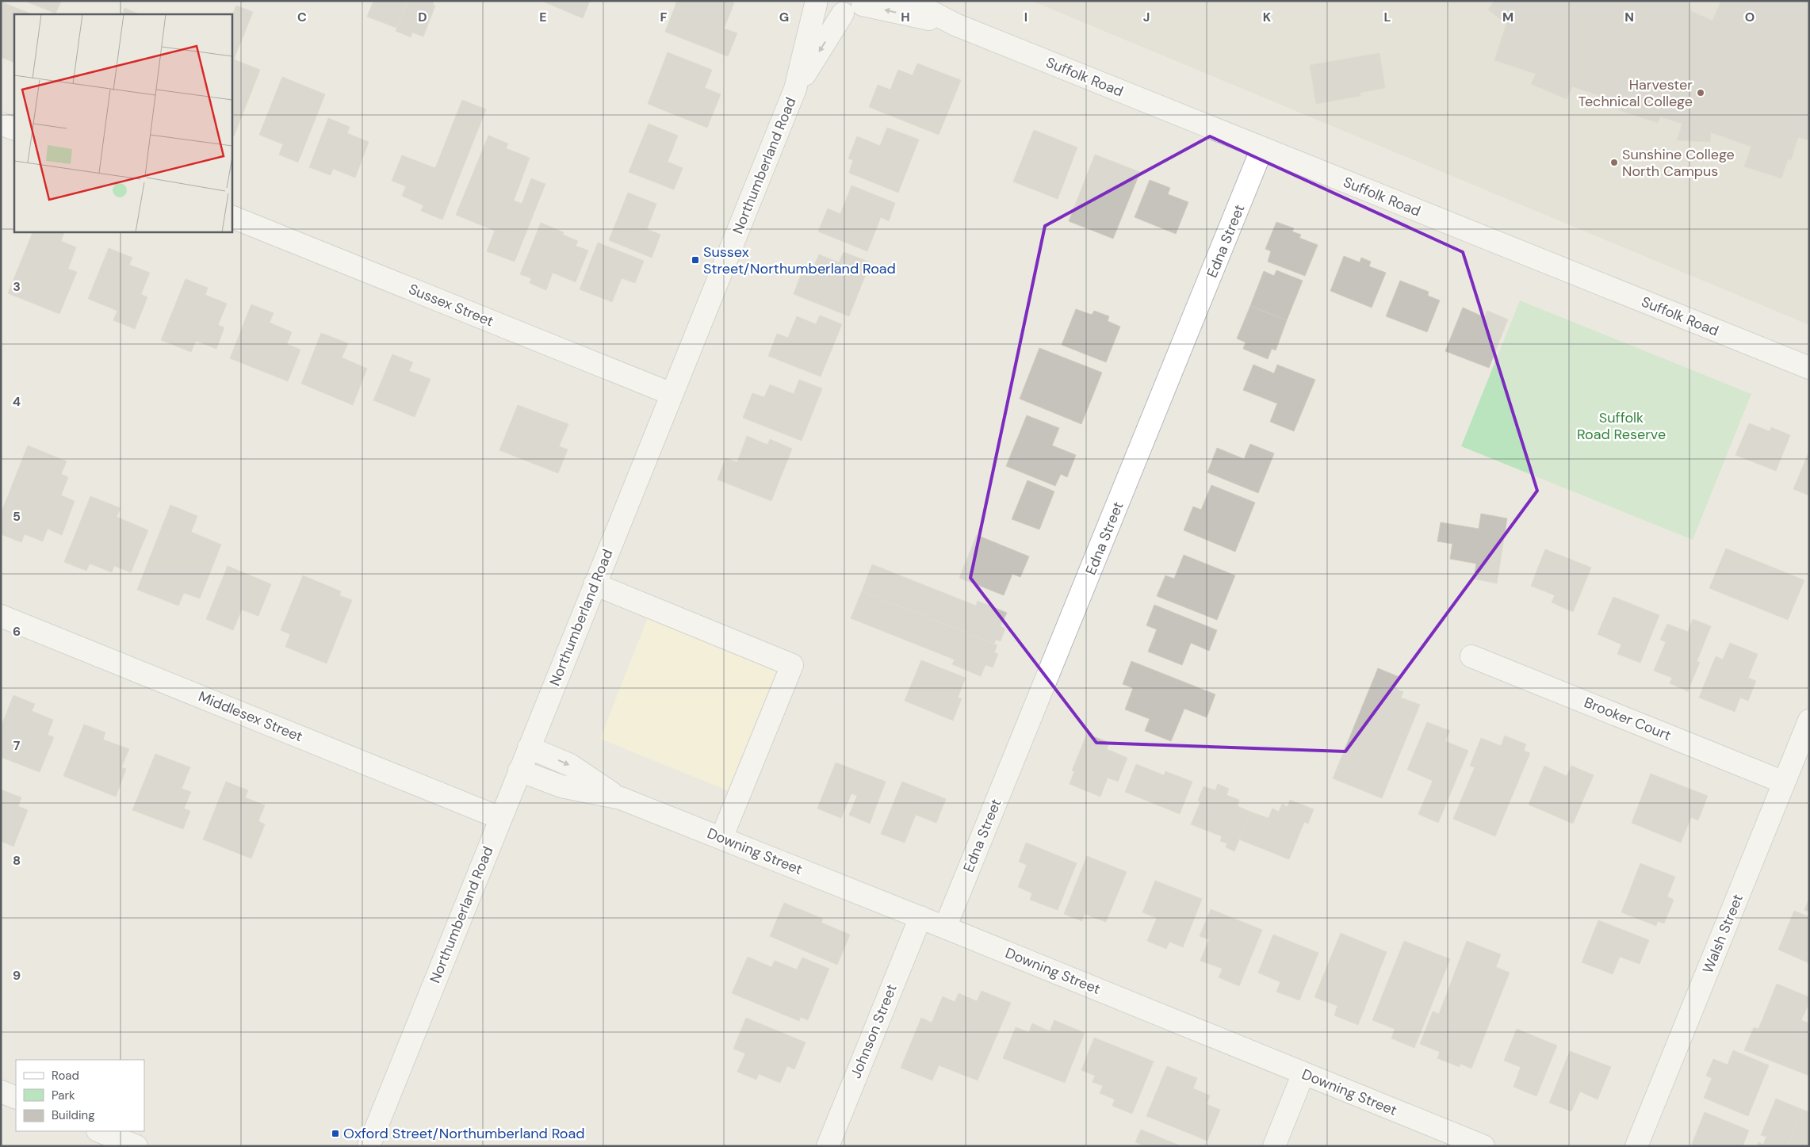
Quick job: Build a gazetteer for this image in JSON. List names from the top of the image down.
{
  "streets": {
    "street": [
      "Suffolk Road",
      "Northumberland Road",
      "Edna Street",
      "Sussex Street",
      "Middlesex Street",
      "Brooker Court",
      "Downing Street",
      "Walsh Street",
      "Johnson Street"
    ]
  },
  "crossings": [
    ["Suffolk Road", "Edna Street"],
    ["Northumberland Road", "Sussex Street"],
    ["Northumberland Road", "Middlesex Street"],
    ["Northumberland Road", "Downing Street"],
    ["Edna Street", "Downing Street"],
    ["Brooker Court", "Walsh Street"],
    ["Downing Street", "Johnson Street"]
  ],
  "parks": ["Suffolk Road Reserve"],
  "places": {
    "other": ["Harvester Technical College", "Sunshine College North Campus"],
    "transit": ["Sussex Street/Northumberland Road", "Oxford Street/Northumberland Road"]
  },
  "legend": ["Road", "Park", "Building"],
  "grid": {
    "columns": [
      "C",
      "D",
      "E",
      "F",
      "G",
      "H",
      "I",
      "J",
      "K",
      "L",
      "M",
      "N",
      "O"
    ],
    "rows": [
      "3",
      "4",
      "5",
      "6",
      "7",
      "8",
      "9"
    ]
  }
}
